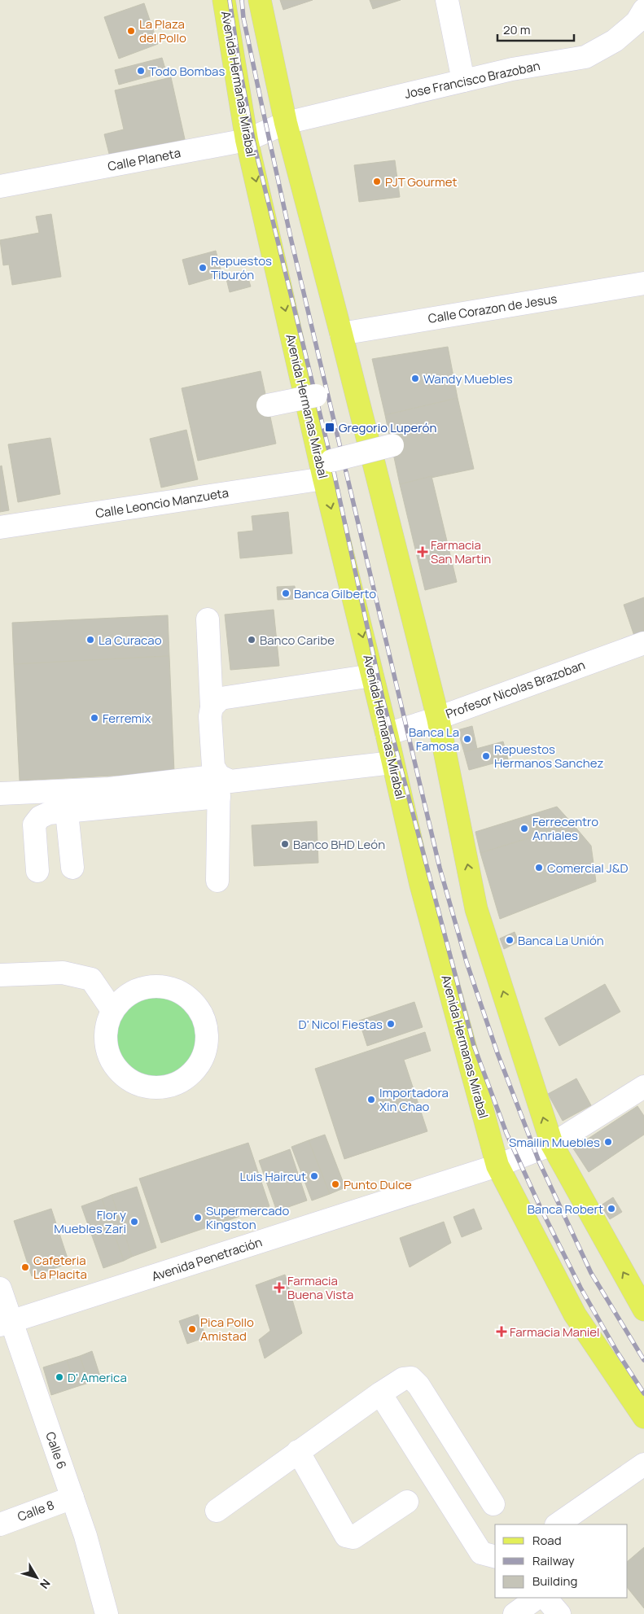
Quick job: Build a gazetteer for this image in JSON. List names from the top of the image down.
{
  "streets": {
    "main road": ["Avenida Hermanas Mirabal"],
    "street": [
      "Jose Francisco Brazoban",
      "Calle Planeta",
      "Calle Corazon de Jesus",
      "Calle Leoncio Manzueta",
      "Profesor Nicolas Brazoban",
      "Avenida Penetración",
      "Calle 6",
      "Calle 8"
    ]
  },
  "crossings": [
    ["Jose Francisco Brazoban", "Calle Planeta"],
    ["Avenida Hermanas Mirabal", "Calle Planeta"],
    ["Avenida Hermanas Mirabal", "Calle Leoncio Manzueta"],
    ["Avenida Hermanas Mirabal", "Profesor Nicolas Brazoban"],
    ["Avenida Hermanas Mirabal", "Avenida Penetración"],
    ["Avenida Penetración", "Calle 6"],
    ["Calle 6", "Calle 8"]
  ],
  "places": {
    "other": [
      "La Plaza del Pollo",
      "Todo Bombas",
      "PJT Gourmet",
      "Repuestos Tiburón",
      "Wandy Muebles",
      "Banca Gilberto",
      "La Curacao",
      "Banco Caribe",
      "Ferremix",
      "Banca La Famosa",
      "Repuestos Hermanos Sanchez",
      "Ferrecentro Anriales",
      "Banco BHD León",
      "Comercial J&D",
      "Banca La Unión",
      "D' Nicol Fiestas",
      "Importadora Xin Chao",
      "Smailin Muebles",
      "Luis Haircut",
      "Punto Dulce",
      "Banca Robert",
      "Supermercado Kingston",
      "Flor y Muebles Zari",
      "Cafeteria La Placita",
      "Pica Pollo Amistad",
      "D' America"
    ],
    "transit": ["Gregorio Luperón"],
    "health": ["Farmacia San Martin", "Farmacia Buena Vista", "Farmacia Maniel"]
  },
  "legend": ["Road", "Railway", "Building"],
  "scale_bar": "20 m",
  "north": "bottom right"
}
